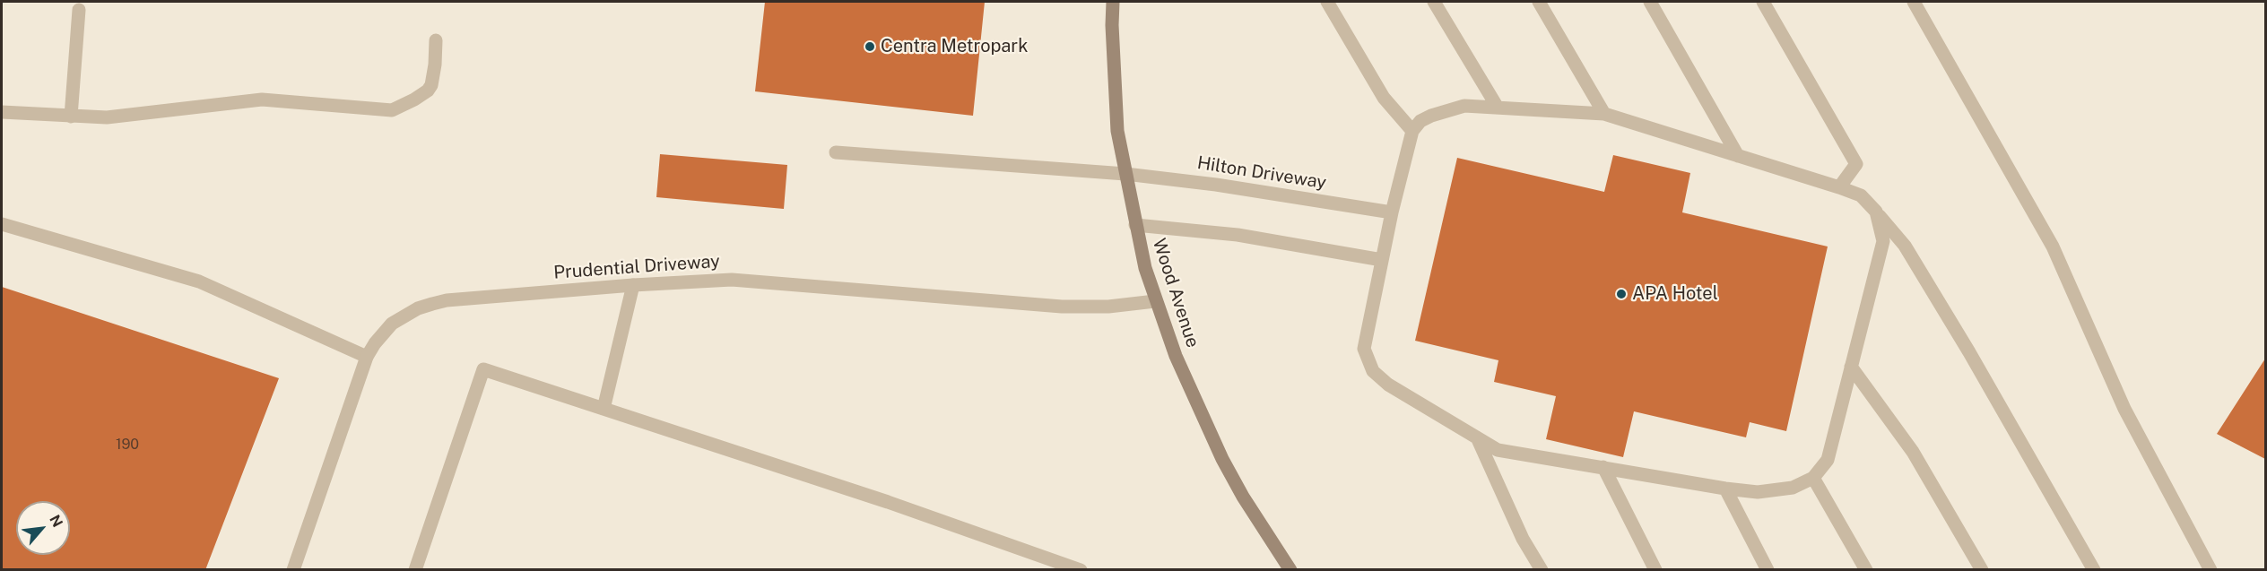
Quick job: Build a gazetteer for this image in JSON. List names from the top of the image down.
{
  "streets": {
    "street": ["Hilton Driveway", "Prudential Driveway", "Wood Avenue"]
  },
  "crossings": [
    ["Hilton Driveway", "Wood Avenue"],
    ["Prudential Driveway", "Wood Avenue"]
  ],
  "places": ["Centra Metropark", "APA Hotel"],
  "house_numbers": ["190"],
  "north": "top right"
}
